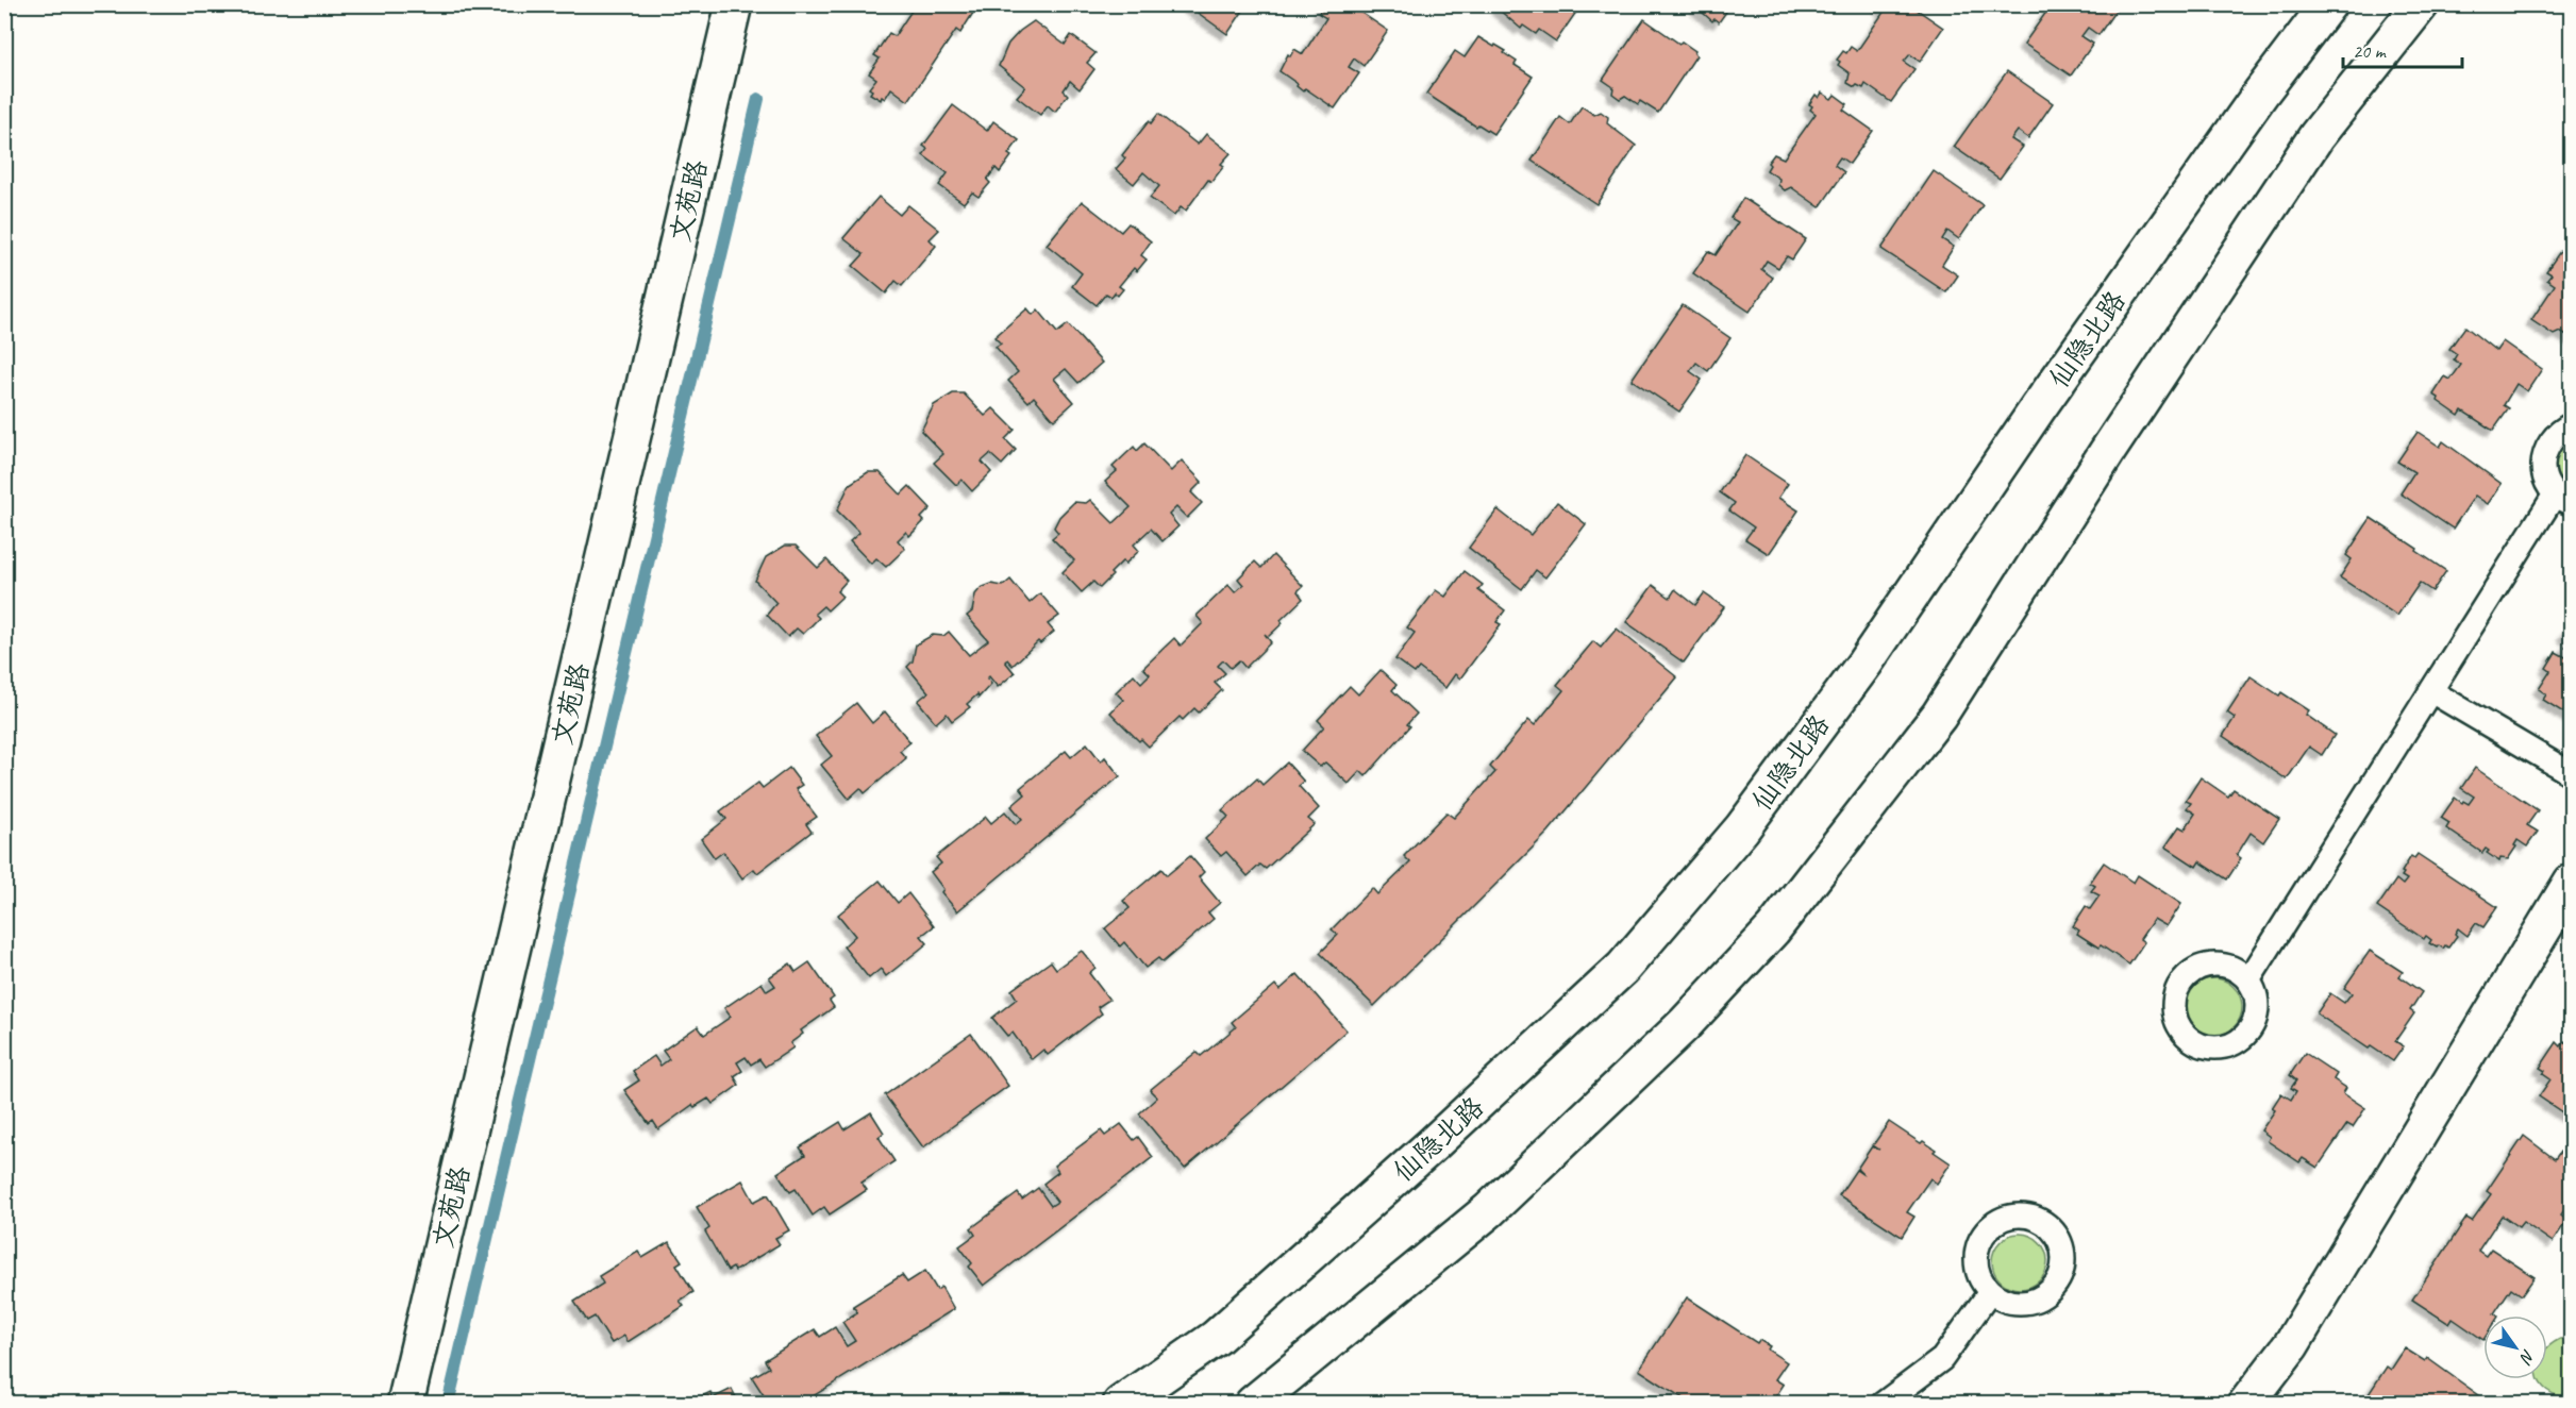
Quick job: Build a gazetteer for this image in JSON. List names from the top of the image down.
{
  "streets": {
    "main road": ["文苑路", "仙隐北路"]
  },
  "scale_bar": "20 m",
  "north": "bottom right"
}
